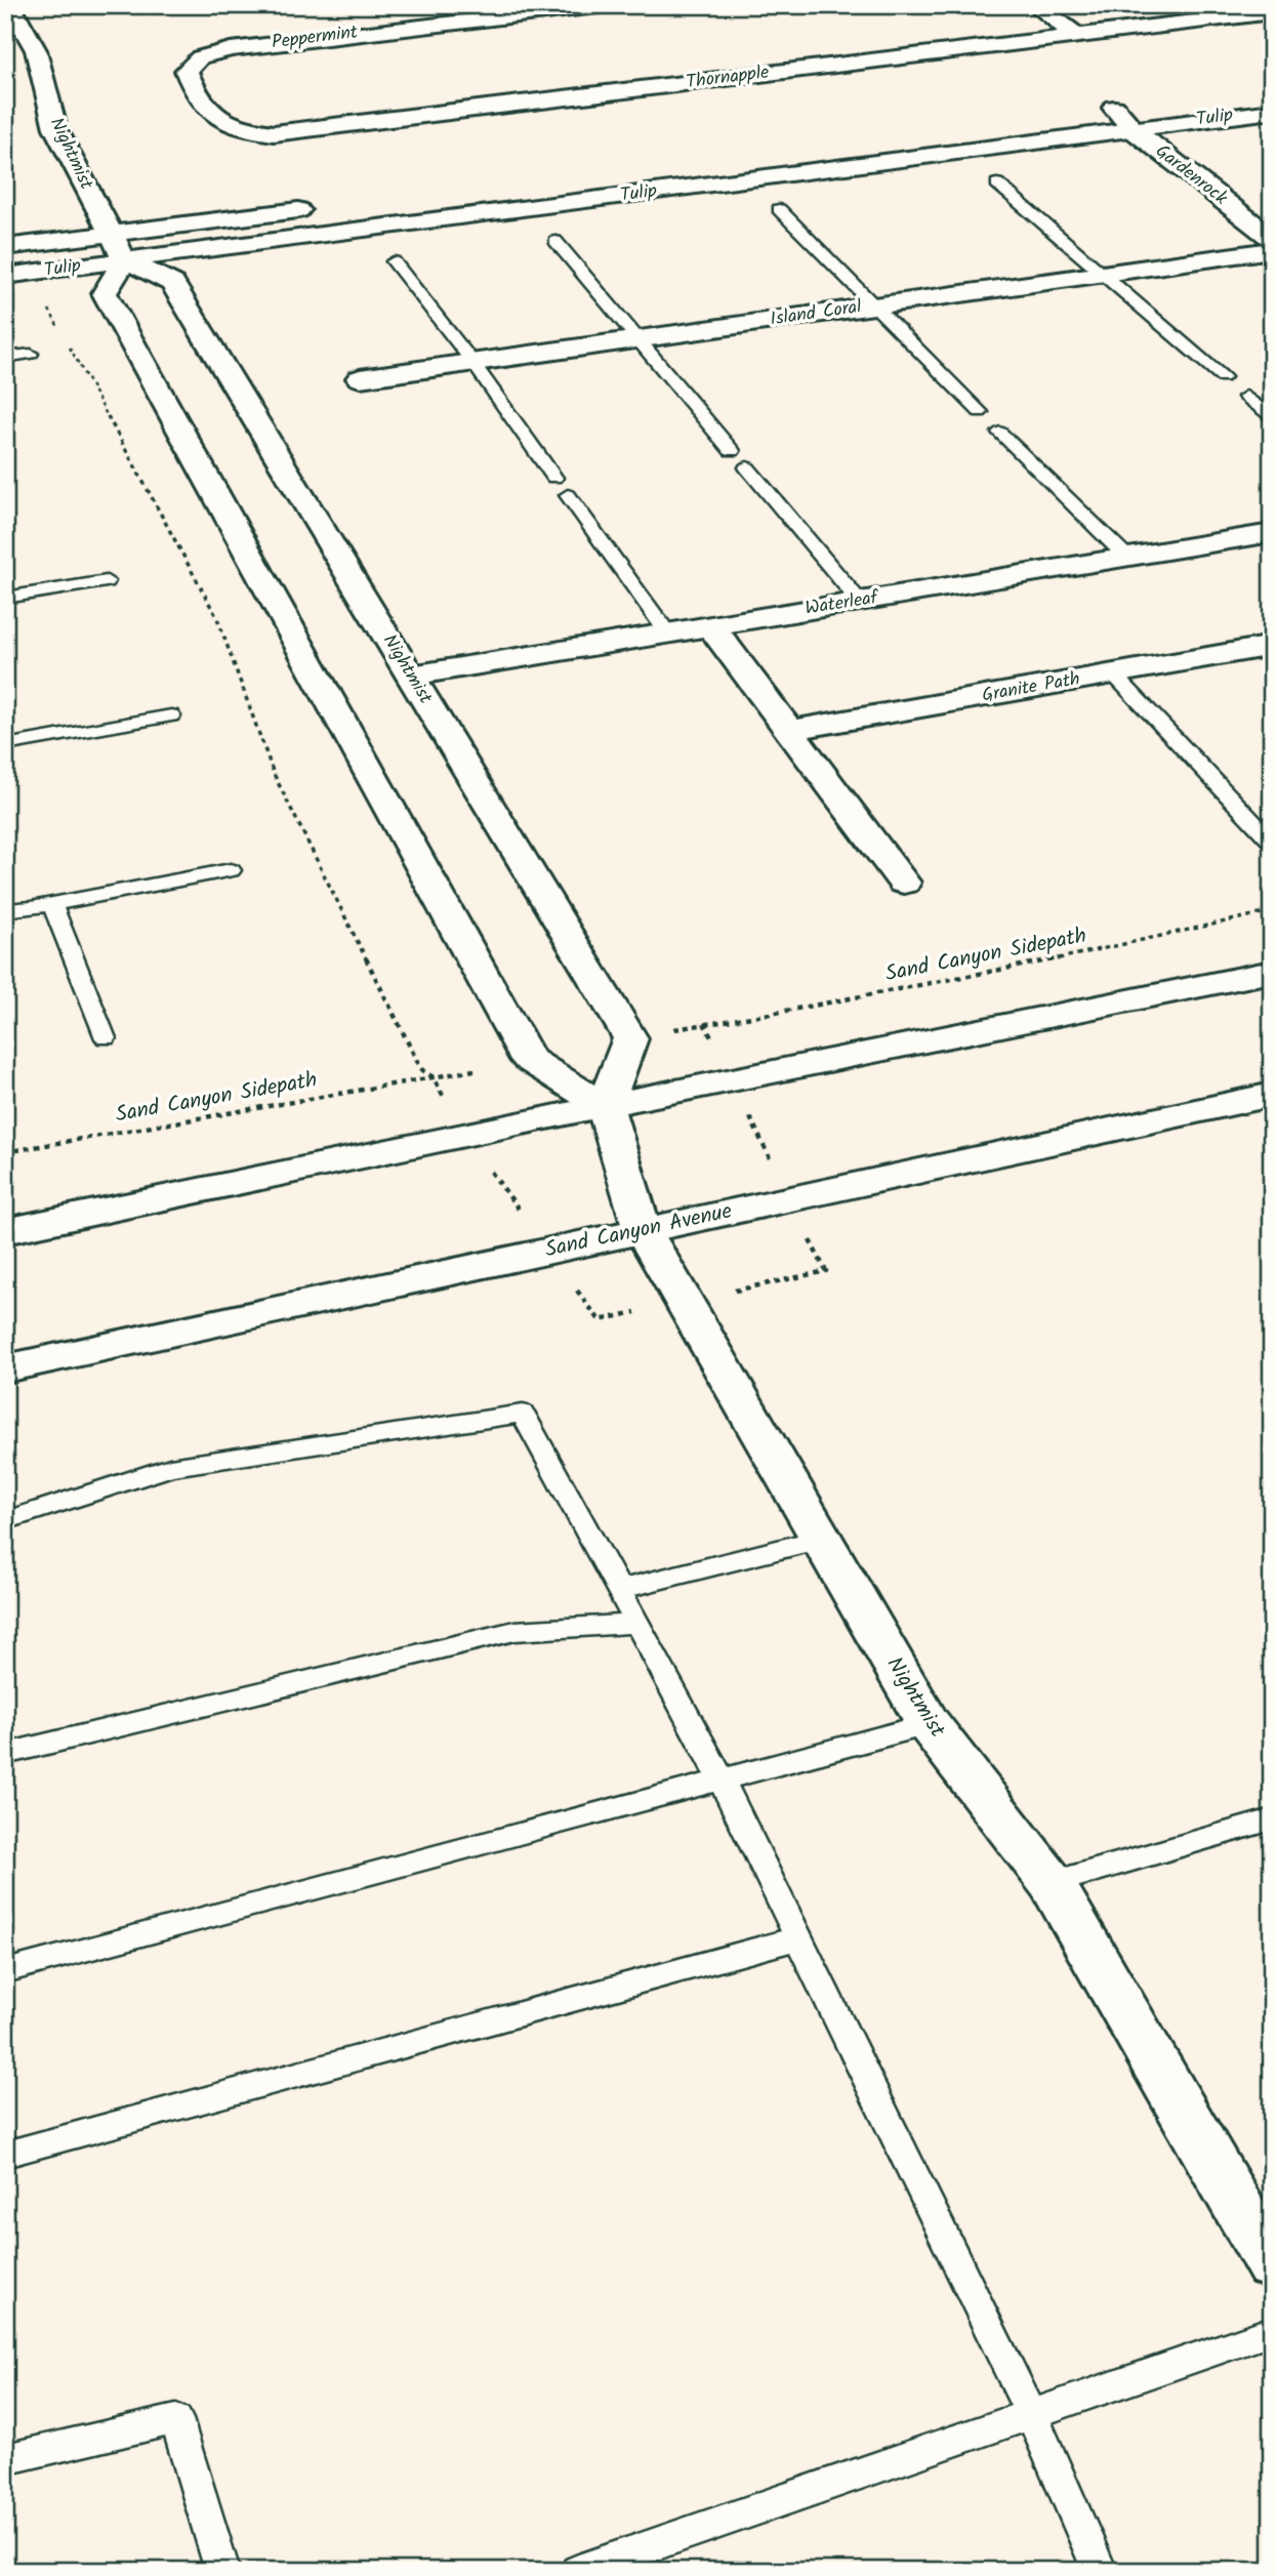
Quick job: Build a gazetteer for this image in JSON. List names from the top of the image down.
{
  "streets": {
    "street": [
      "Peppermint",
      "Thornapple",
      "Tulip",
      "Nightmist",
      "Gardenrock",
      "Island Coral",
      "Waterleaf",
      "Granite Path",
      "Sand Canyon Avenue"
    ],
    "path": ["Sand Canyon Sidepath"]
  },
  "crossings": [
    ["Peppermint", "Thornapple"],
    ["Tulip", "Nightmist"],
    ["Tulip", "Gardenrock"],
    ["Nightmist", "Waterleaf"],
    ["Nightmist", "Sand Canyon Avenue"]
  ]
}
